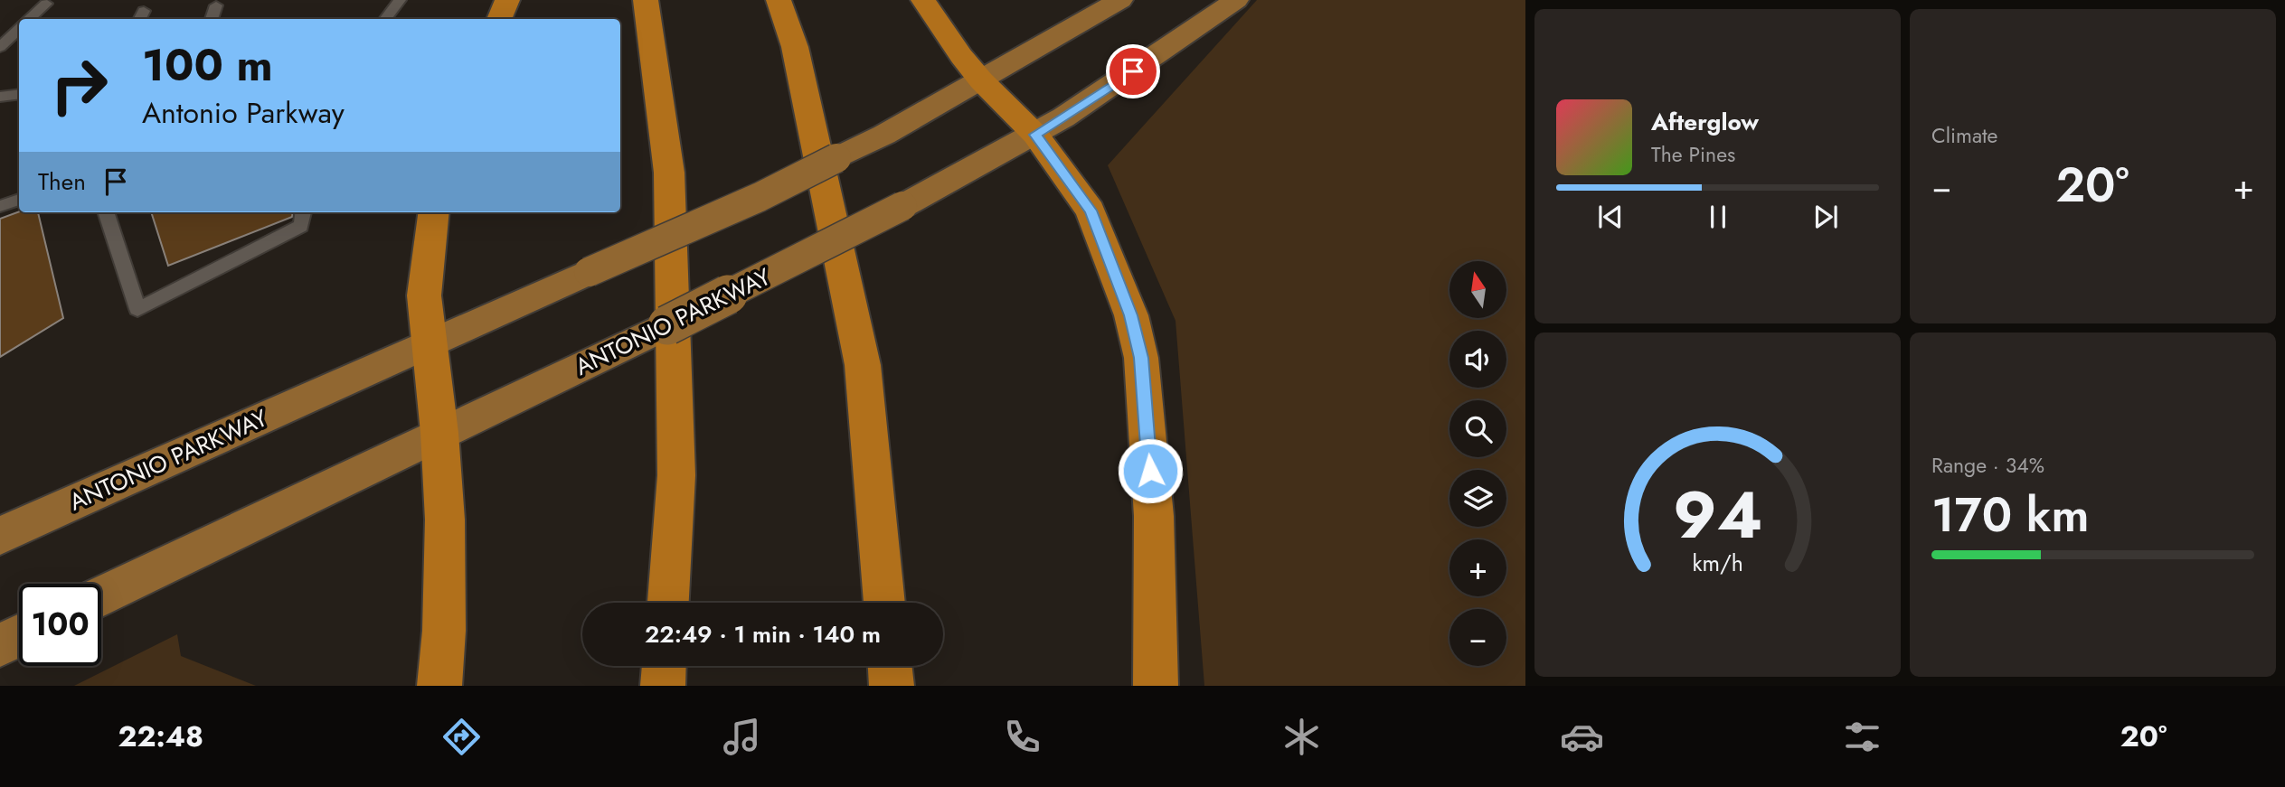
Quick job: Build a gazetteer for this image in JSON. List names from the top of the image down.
{
  "streets": {
    "main road": ["ANTONIO PARKWAY"]
  },
  "north": "top",
  "page": {
    "tile": [
      "Climate",
      ["Range · 34%", "170 km"]
    ],
    "turn": ["100 m", "Antonio Parkway"],
    "song": ["Afterglow", "The Pines"],
    "then": "Then",
    "heat": ["−", "20°", "+"],
    "map_buttons": ["+", "−"],
    "limit": "100",
    "trip": "22:49 · 1 min · 140 m",
    "tabs": ["22:48", "20°"],
    "gauge": ["94", "km/h"]
  }
}
